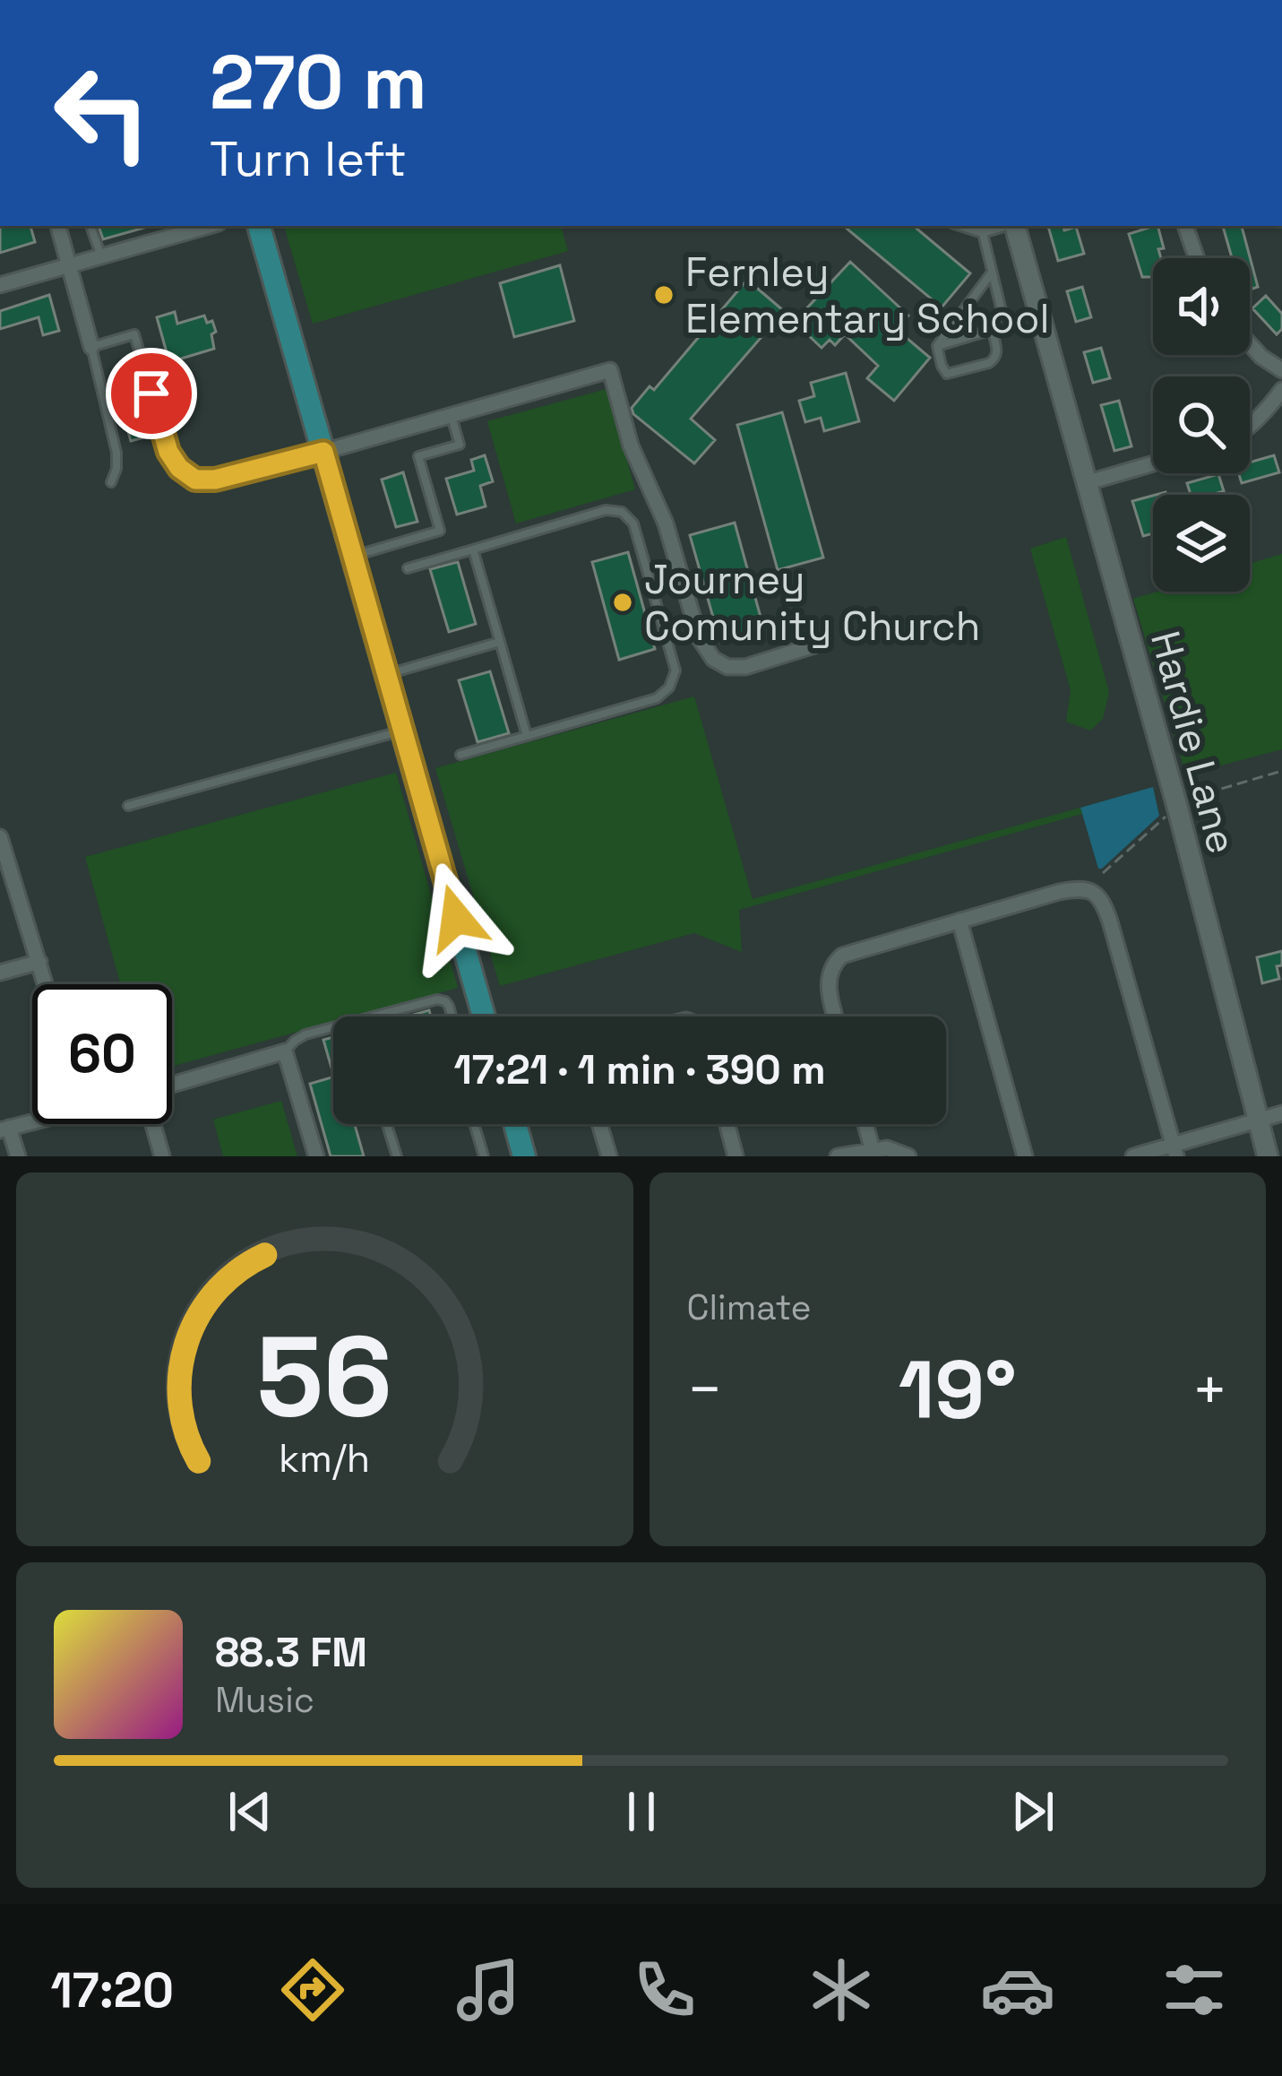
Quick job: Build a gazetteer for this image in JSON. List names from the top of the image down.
{
  "streets": {
    "street": ["Hardie Lane"]
  },
  "places": ["Fernley Elementary School", "Journey Comunity Church"],
  "page": {
    "turn": ["270 m", "Turn left"],
    "limit": "60",
    "trip": "17:21 · 1 min · 390 m",
    "tile": "Climate",
    "heat": ["−", "19°", "+"],
    "song": ["88.3 FM", "Music"],
    "tabs": "17:20",
    "gauge": ["56", "km/h"]
  }
}
